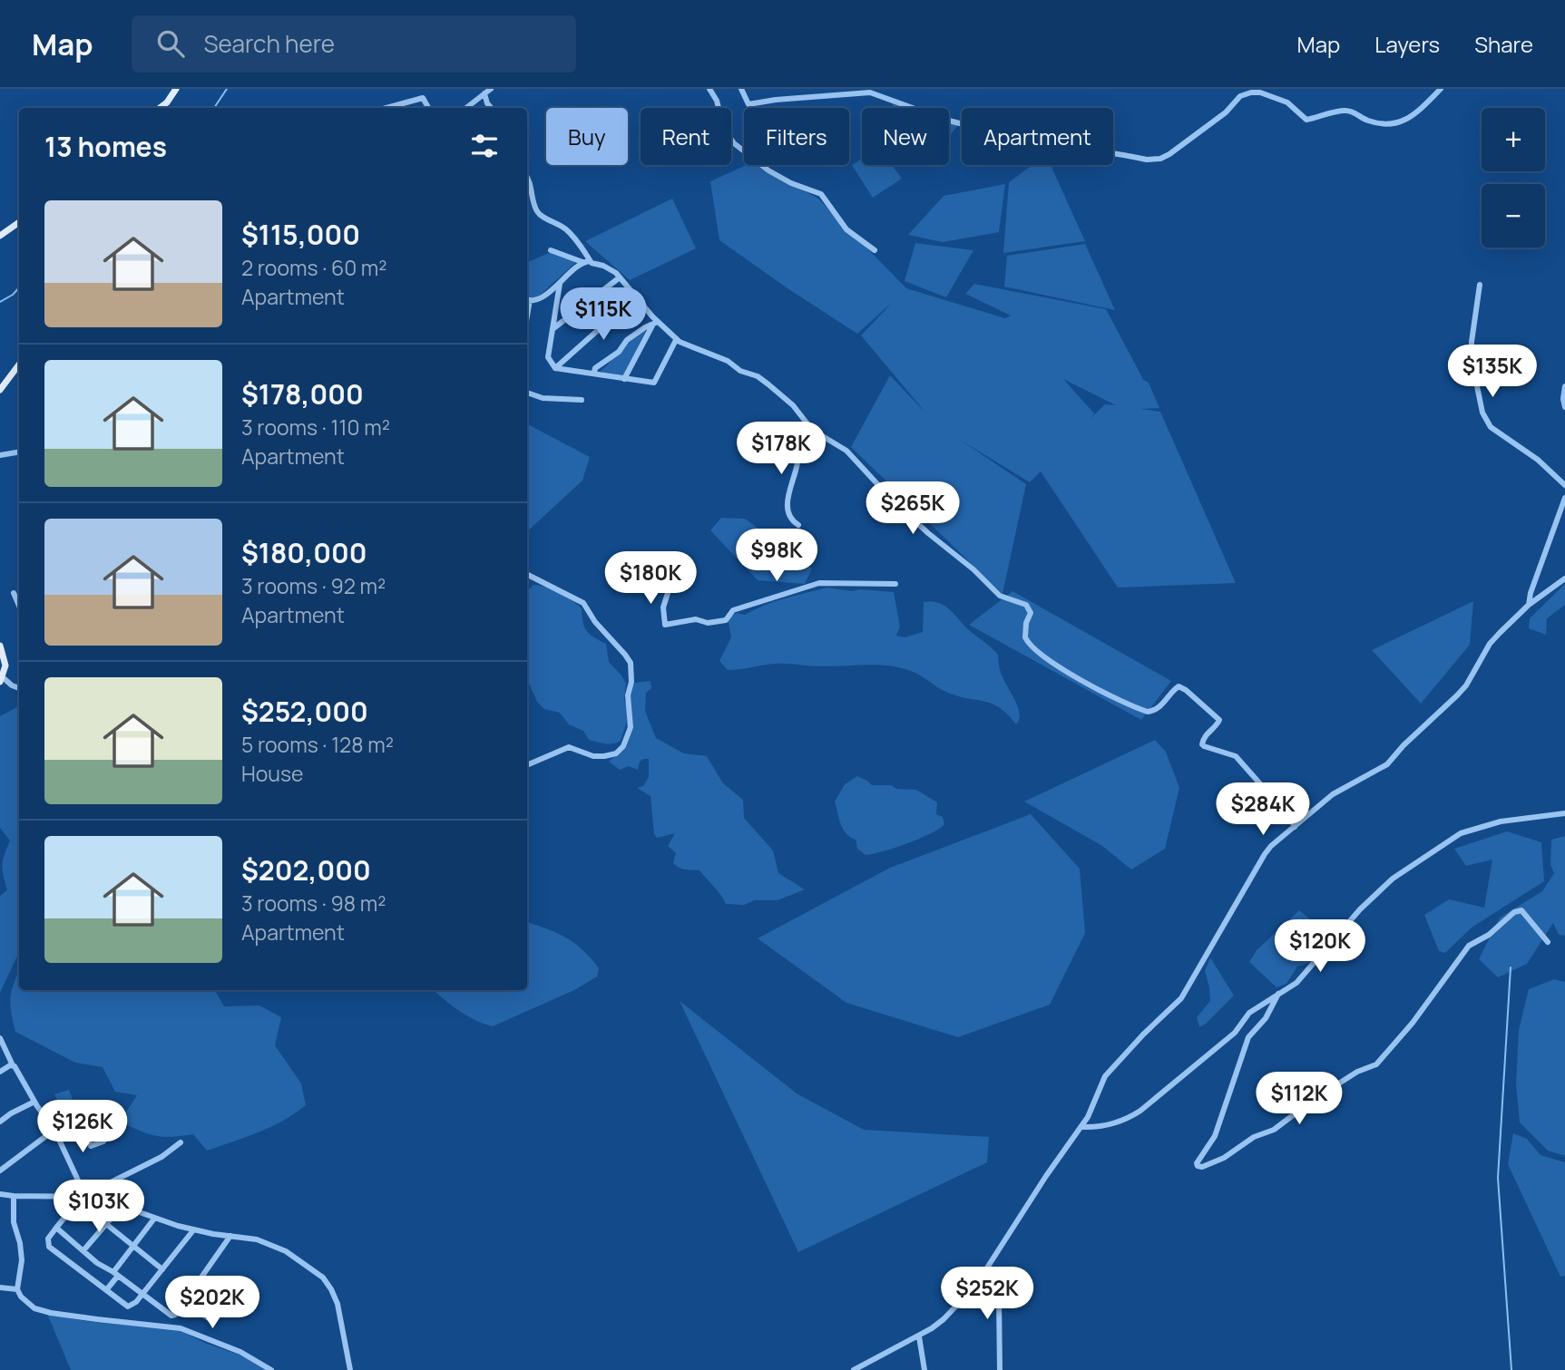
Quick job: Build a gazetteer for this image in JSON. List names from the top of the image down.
{
  "page": {
    "header": "Map",
    "search": "Search here",
    "nav": ["Map", "Layers", "Share"],
    "map_buttons": ["+", "−"],
    "chip": [
      "Buy",
      "Rent",
      "Filters",
      "New",
      "Apartment"
    ],
    "heading": "13 homes",
    "list": [
      {
        "name": "$115,000",
        "note": "2 rooms · 60 m² · Apartment"
      },
      {
        "name": "$178,000",
        "note": "3 rooms · 110 m² · Apartment"
      },
      {
        "name": "$180,000",
        "note": "3 rooms · 92 m² · Apartment"
      },
      {
        "name": "$252,000",
        "note": "5 rooms · 128 m² · House"
      },
      {
        "name": "$202,000",
        "note": "3 rooms · 98 m² · Apartment"
      }
    ],
    "price": [
      "$115K",
      "$135K",
      "$178K",
      "$265K",
      "$98K",
      "$180K",
      "$284K",
      "$120K",
      "$112K",
      "$126K",
      "$103K",
      "$252K",
      "$202K"
    ]
  }
}
